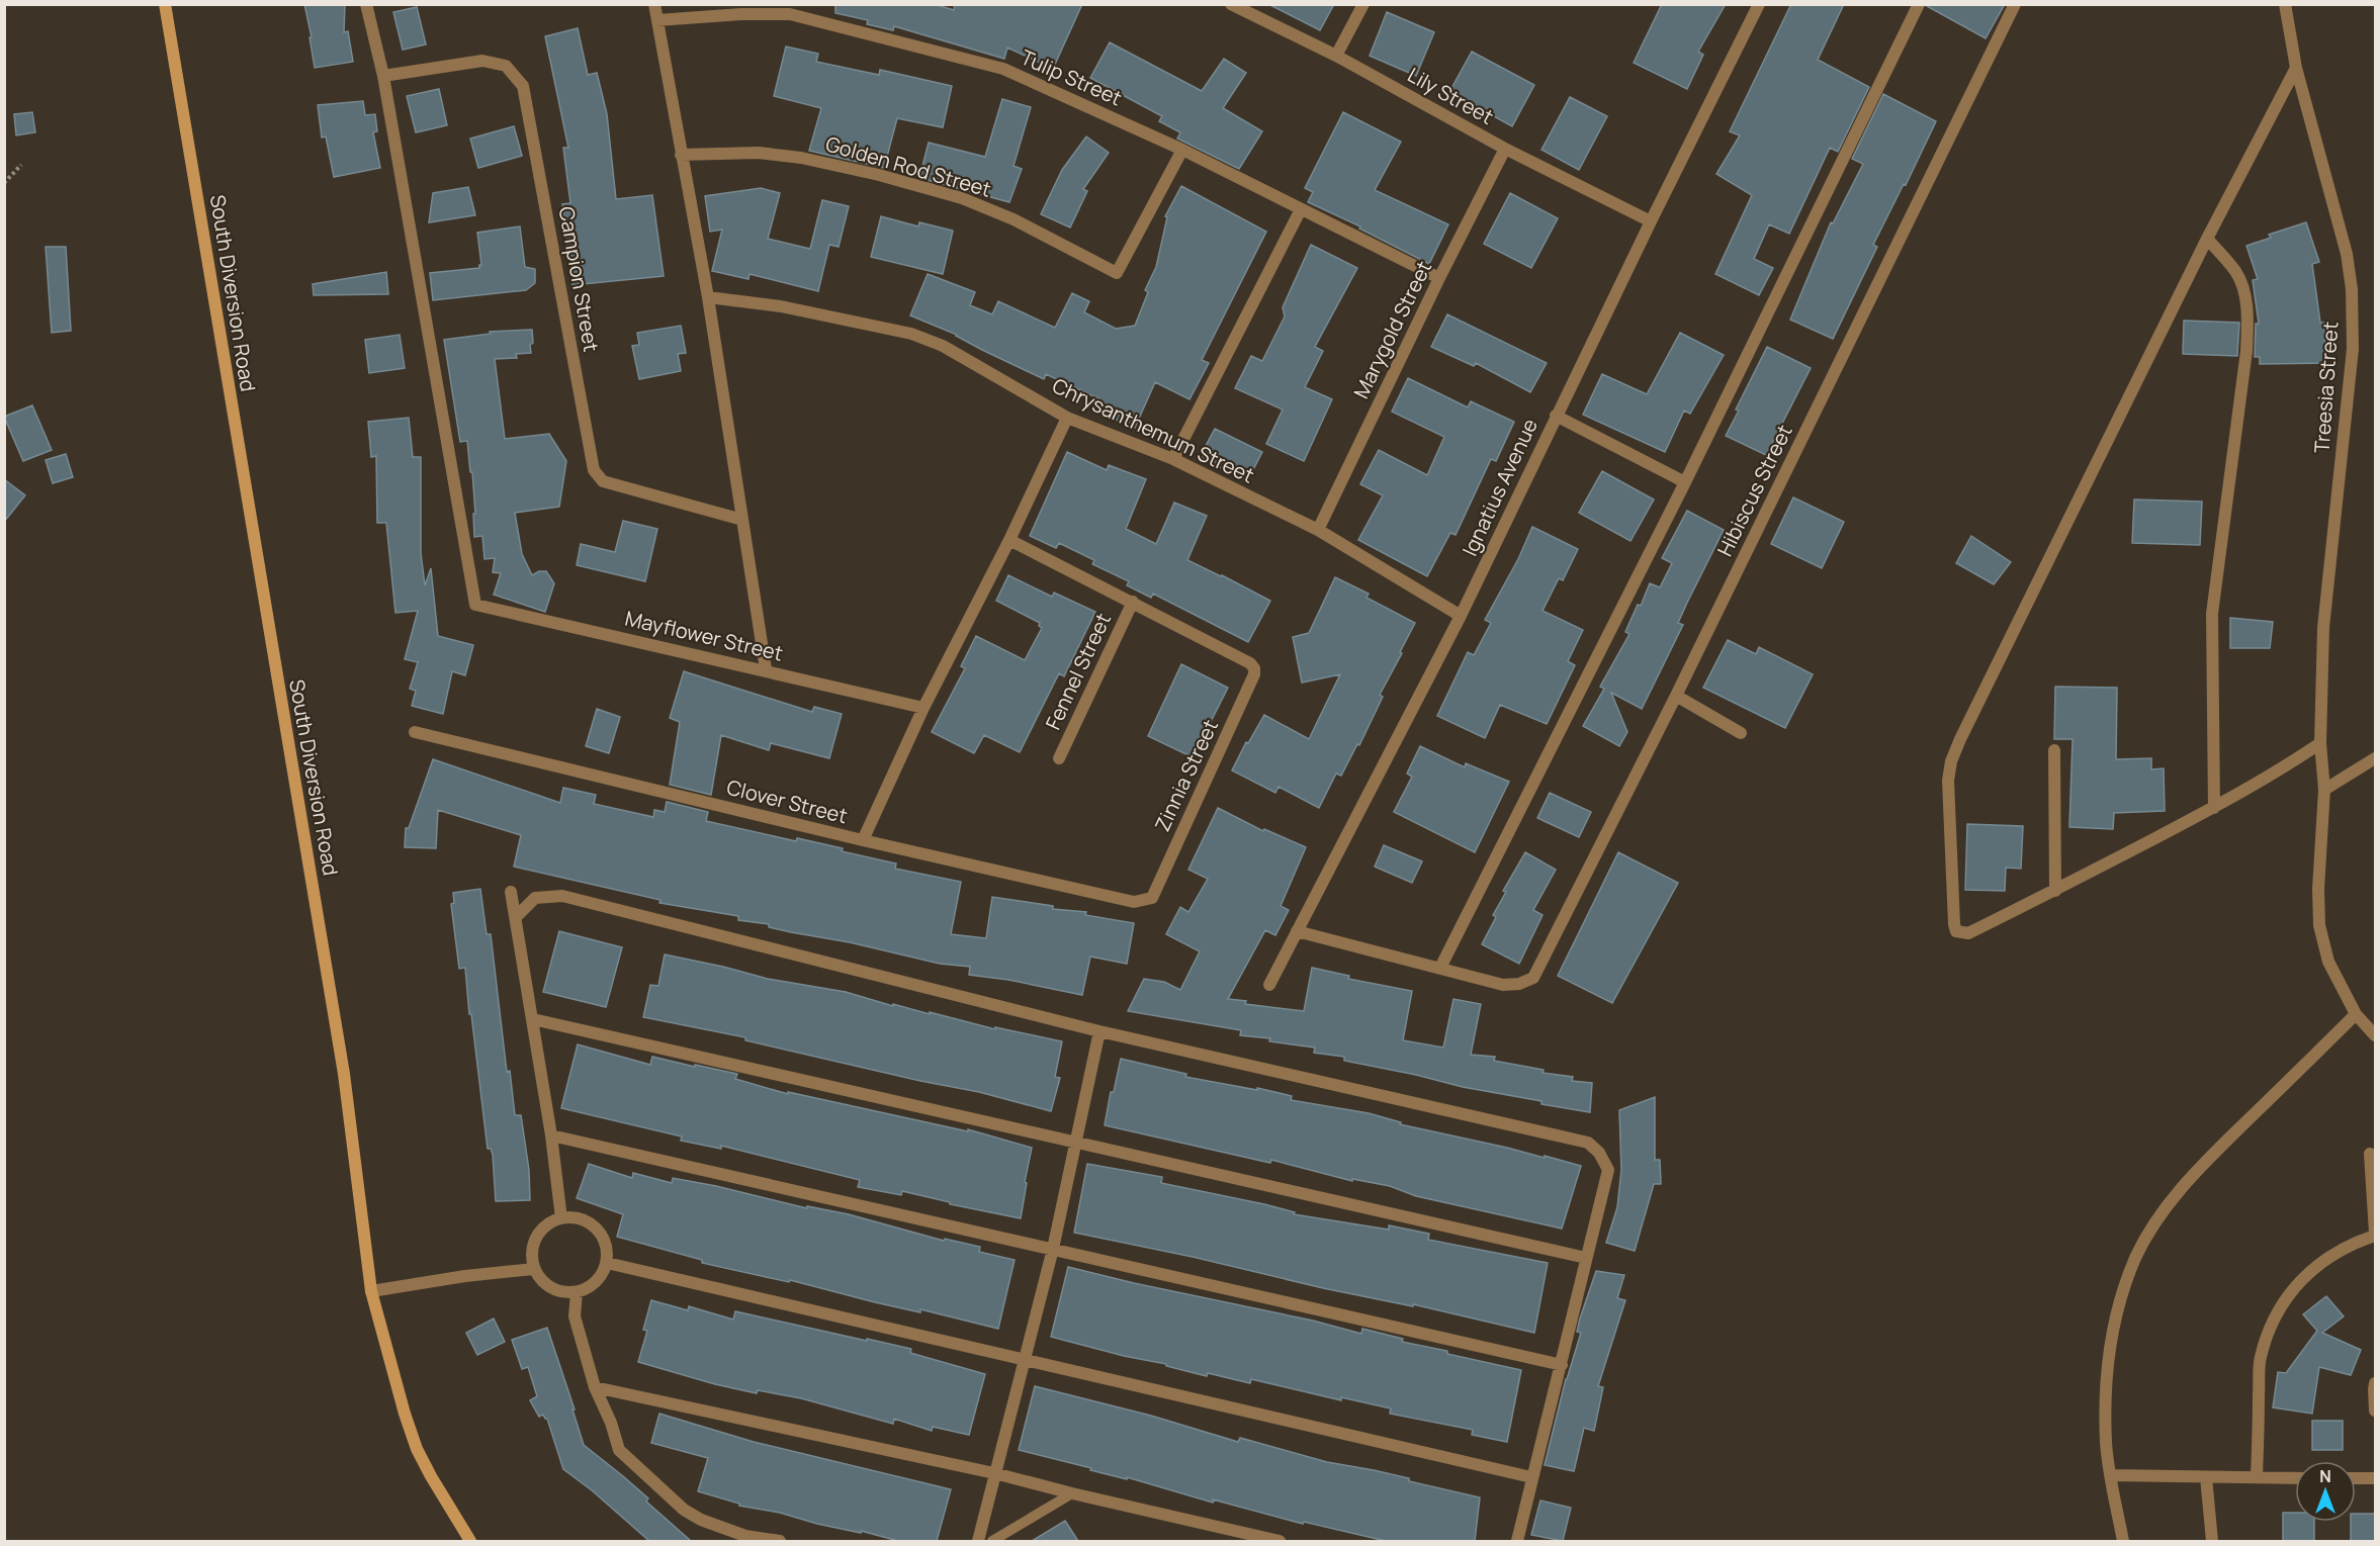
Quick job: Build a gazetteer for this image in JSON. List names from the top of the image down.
{
  "streets": {
    "main road": ["South Diversion Road"],
    "street": [
      "Tulip Street",
      "Lily Street",
      "Golden Rod Street",
      "Campion Street",
      "Marygold Street",
      "Treesia Street",
      "Chrysanthemum Street",
      "Ignatius Avenue",
      "Hibiscus Street",
      "Mayflower Street",
      "Fennel Street",
      "Zinnia Street",
      "Clover Street"
    ]
  },
  "crossings": [
    ["Tulip Street", "Golden Rod Street"],
    ["Tulip Street", "Marygold Street"],
    ["Lily Street", "Marygold Street"],
    ["Lily Street", "Ignatius Avenue"],
    ["Campion Street", "Mayflower Street"],
    ["Marygold Street", "Chrysanthemum Street"],
    ["Chrysanthemum Street", "Ignatius Avenue"],
    ["Fennel Street", "Zinnia Street"],
    ["Zinnia Street", "Clover Street"]
  ],
  "north": "top"
}
